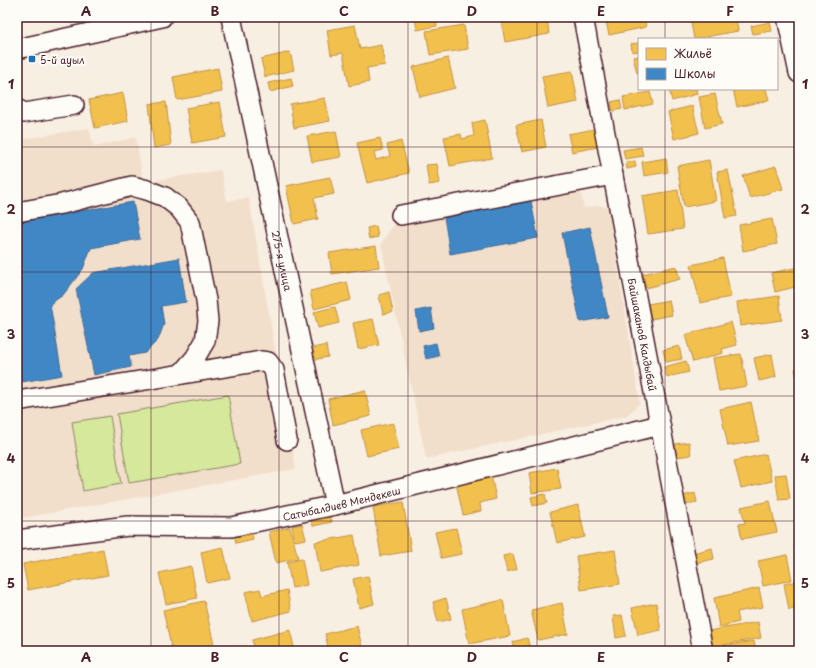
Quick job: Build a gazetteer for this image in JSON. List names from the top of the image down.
{
  "streets": {
    "street": ["275-я улица", "Байшаканов Калдыбай", "Сатыбалдиев Мендекеш"]
  },
  "crossings": [
    ["275-я улица", "Сатыбалдиев Мендекеш"],
    ["Байшаканов Калдыбай", "Сатыбалдиев Мендекеш"]
  ],
  "places": {
    "transit": ["5-й ауыл"]
  },
  "legend": ["Жильё", "Школы"],
  "grid": {
    "columns": [
      "A",
      "B",
      "C",
      "D",
      "E",
      "F"
    ],
    "rows": [
      "1",
      "2",
      "3",
      "4",
      "5"
    ]
  }
}
